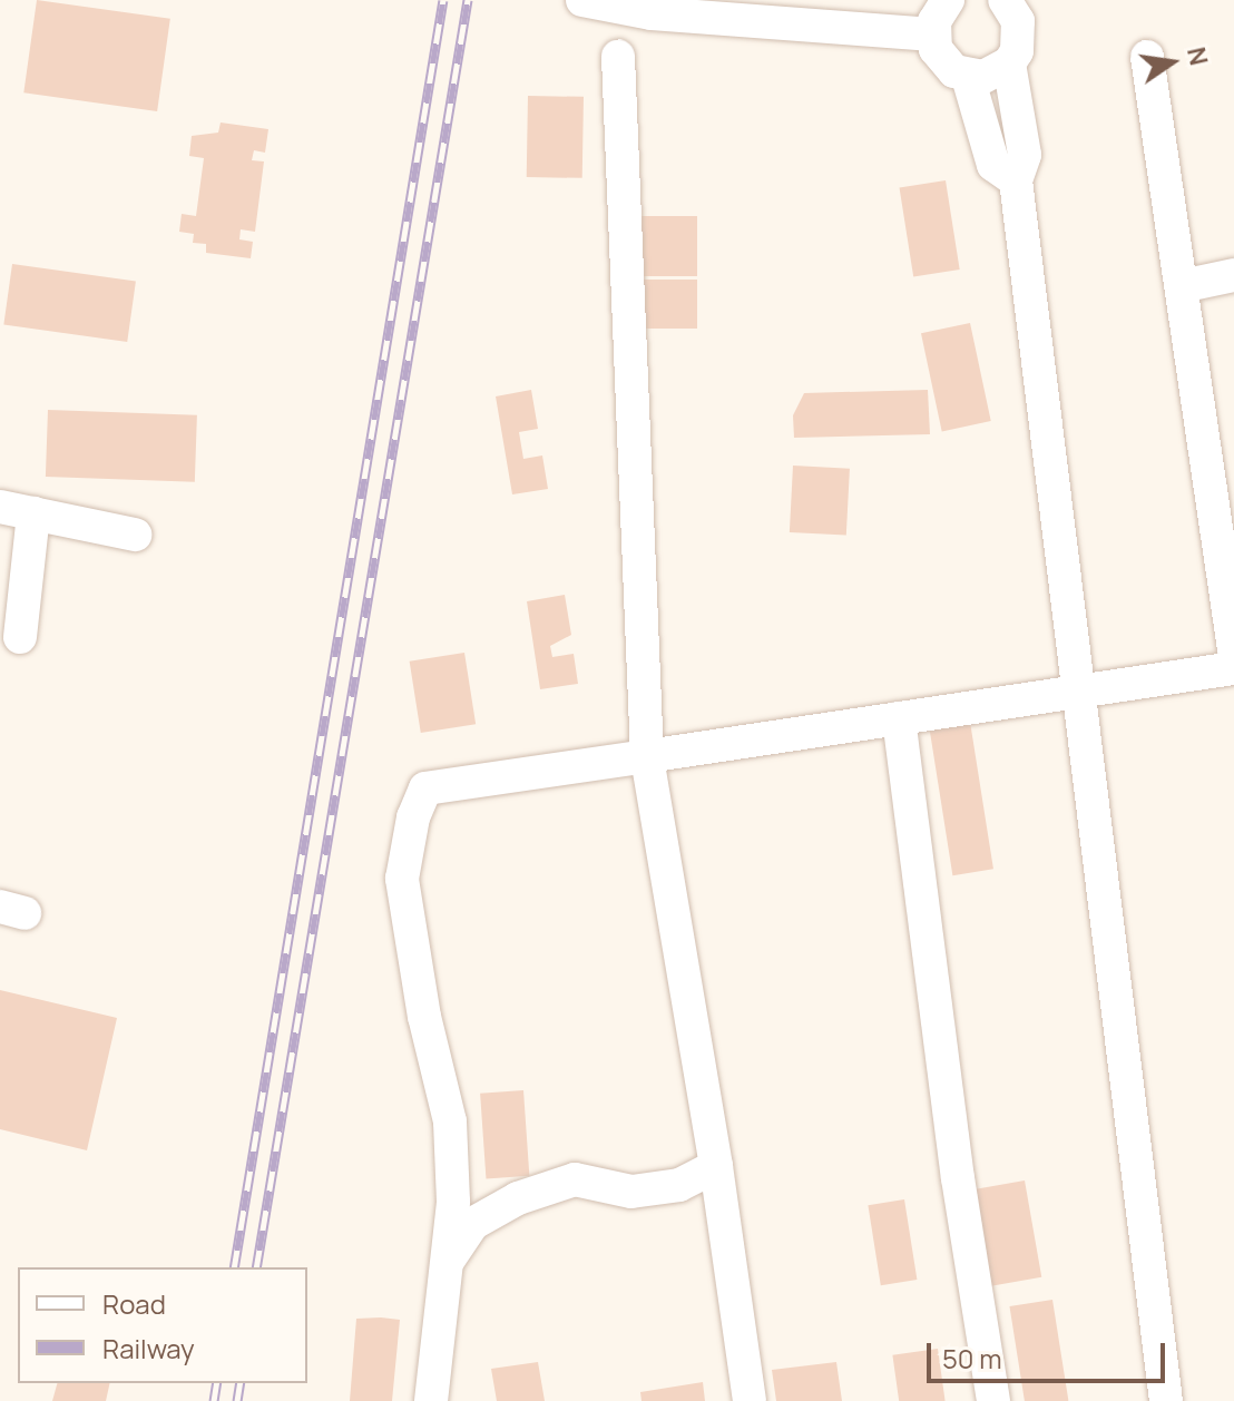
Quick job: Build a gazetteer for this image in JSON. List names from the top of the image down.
{
  "legend": ["Road", "Railway"],
  "scale_bar": "50 m",
  "north": "right"
}
